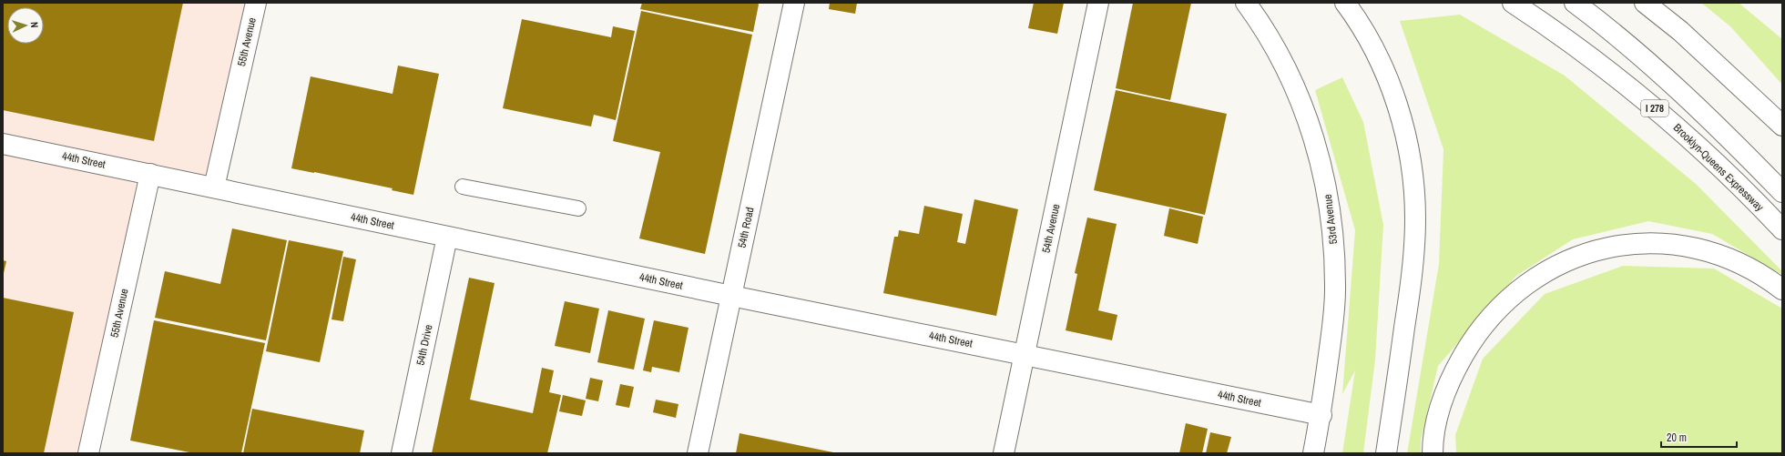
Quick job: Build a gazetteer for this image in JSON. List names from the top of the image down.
{
  "streets": {
    "main road": [
      "55th Avenue",
      "I 278",
      "44th Street",
      "Brooklyn-Queens Expressway",
      "53rd Avenue",
      "54th Road",
      "54th Avenue",
      "54th Drive"
    ]
  },
  "crossings": [
    ["55th Avenue", "44th Street"],
    ["44th Street", "53rd Avenue"],
    ["44th Street", "54th Road"],
    ["44th Street", "54th Avenue"],
    ["44th Street", "54th Drive"]
  ],
  "scale_bar": "20 m",
  "north": "right"
}
